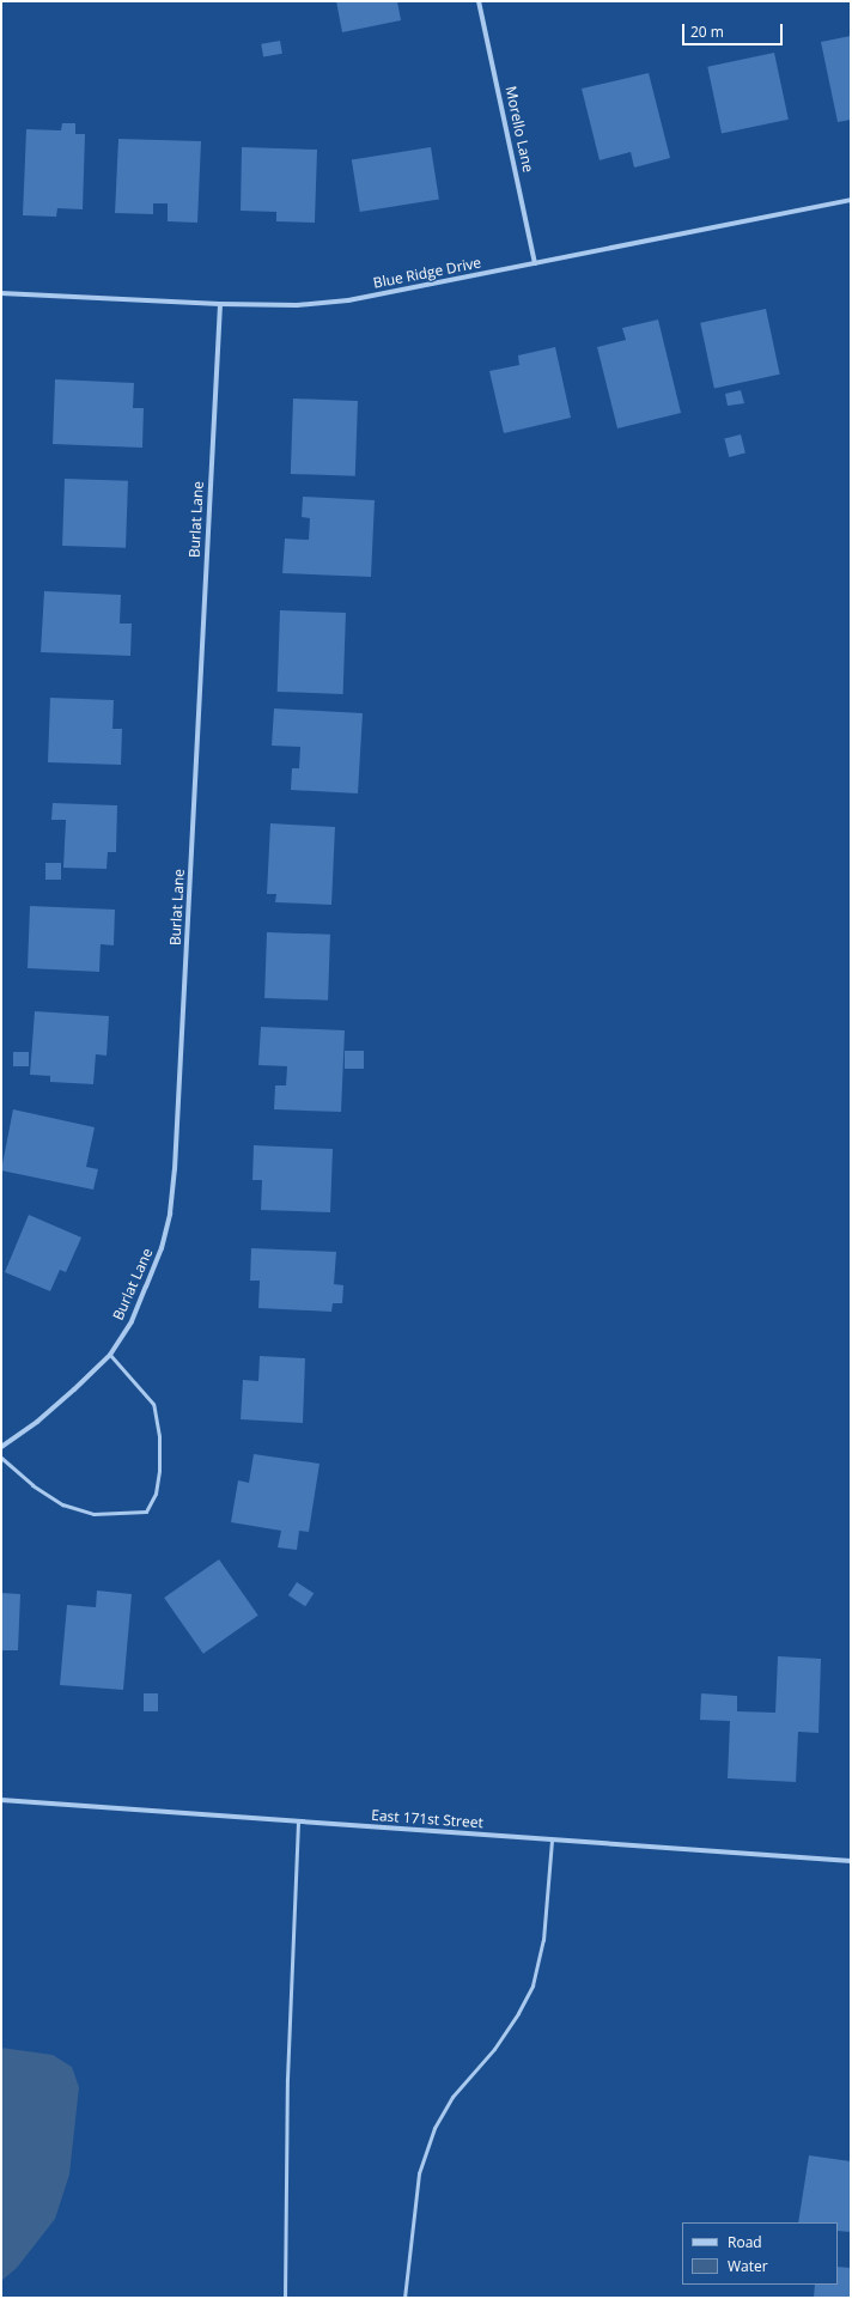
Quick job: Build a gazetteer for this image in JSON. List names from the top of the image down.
{
  "streets": {
    "street": [
      "Morello Lane",
      "Blue Ridge Drive",
      "Burlat Lane",
      "East 171st Street"
    ]
  },
  "crossings": [
    ["Morello Lane", "Blue Ridge Drive"],
    ["Blue Ridge Drive", "Burlat Lane"]
  ],
  "legend": ["Road", "Water"],
  "scale_bar": "20 m"
}
